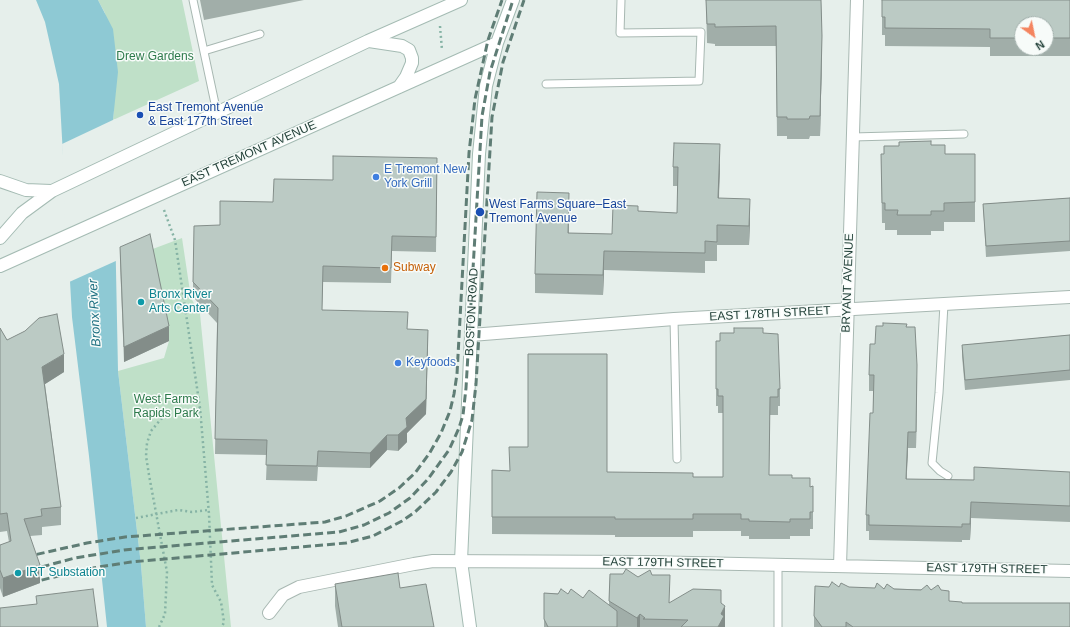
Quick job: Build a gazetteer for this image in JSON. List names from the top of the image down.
{
  "streets": {
    "street": [
      "EAST TREMONT AVENUE",
      "BRYANT AVENUE",
      "BOSTON ROAD",
      "EAST 178TH STREET",
      "EAST 179TH STREET"
    ]
  },
  "crossings": [
    ["EAST TREMONT AVENUE", "BOSTON ROAD"],
    ["BRYANT AVENUE", "EAST 178TH STREET"],
    ["BRYANT AVENUE", "EAST 179TH STREET"],
    ["BOSTON ROAD", "EAST 178TH STREET"],
    ["BOSTON ROAD", "EAST 179TH STREET"]
  ],
  "water": ["Bronx River"],
  "parks": ["Drew Gardens", "West Farms Rapids Park"],
  "places": [
    "East Tremont Avenue & East 177th Street",
    "E Tremont New York Grill",
    "West Farms Square–East Tremont Avenue",
    "Subway",
    "Bronx River Arts Center",
    "Keyfoods",
    "IRT Substation"
  ],
  "north": "bottom right"
}
